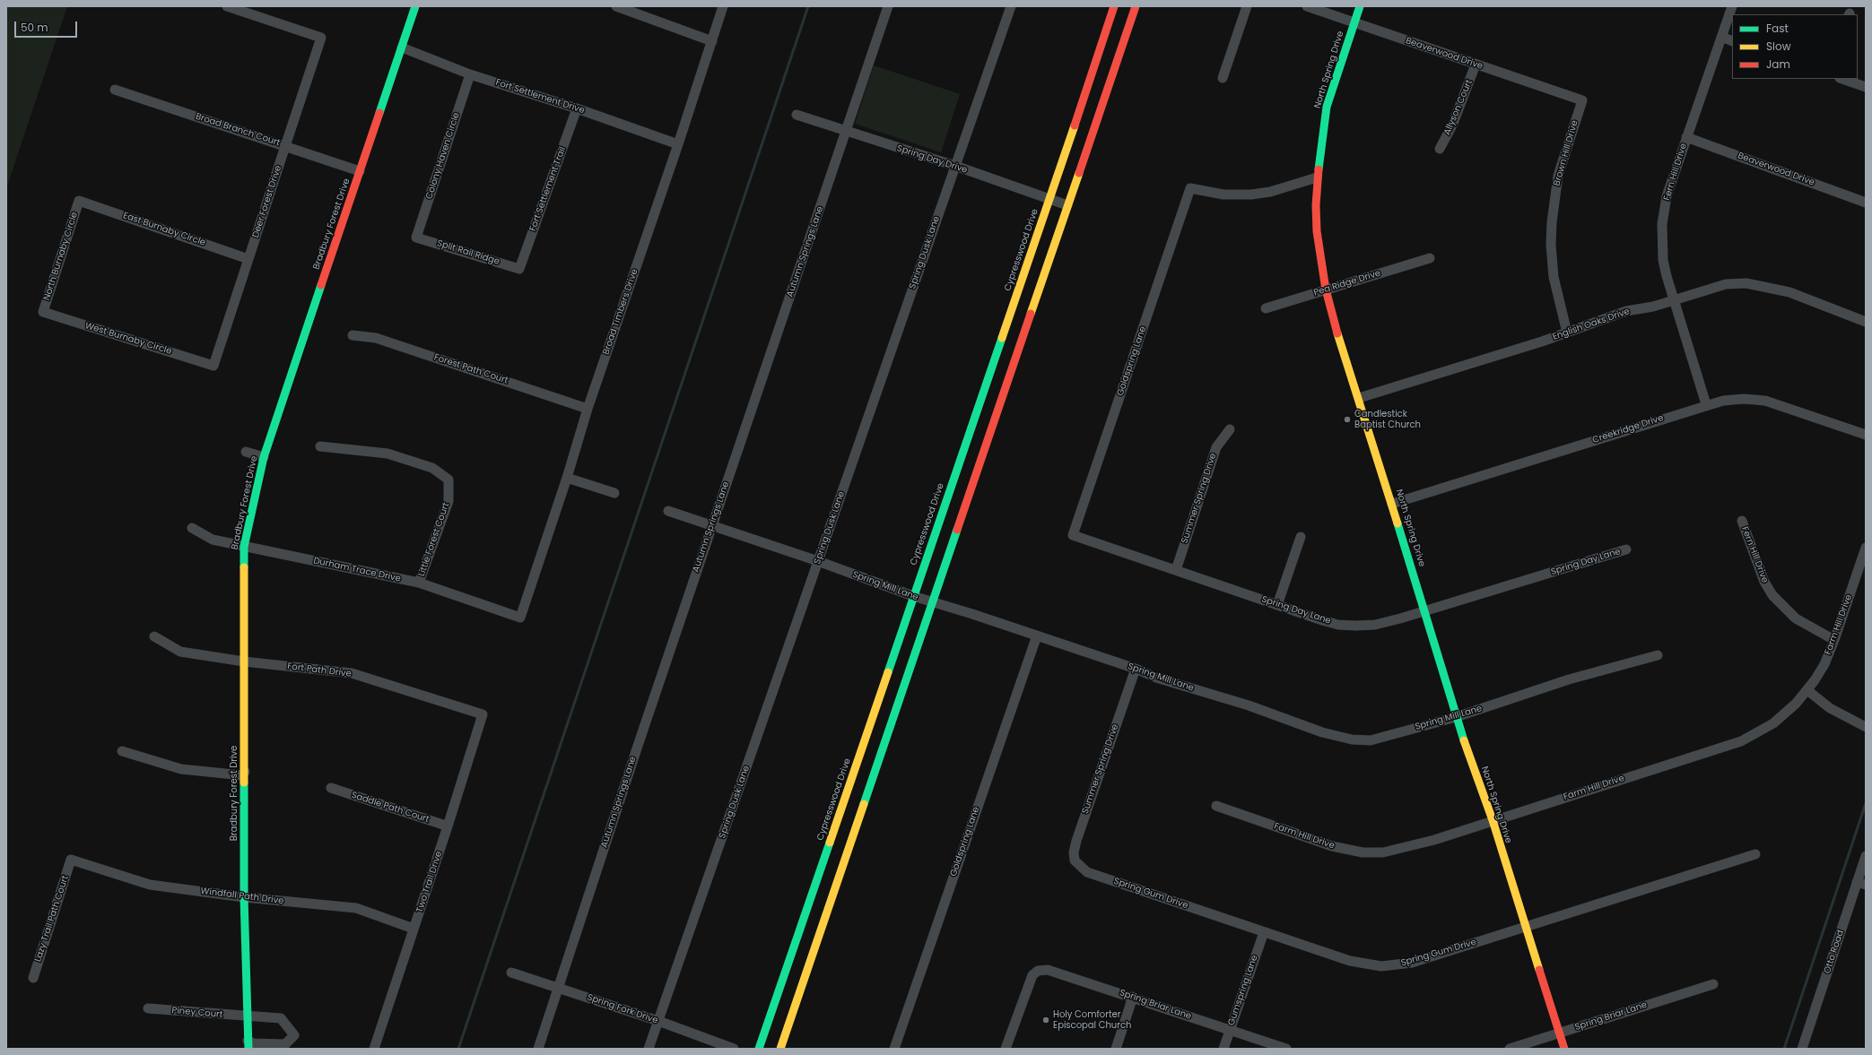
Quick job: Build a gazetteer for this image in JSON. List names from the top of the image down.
{
  "streets": {
    "main road": ["North Spring Drive", "Bradbury Forest Drive", "Cypresswood Drive"],
    "street": [
      "Beaverwood Drive",
      "Fort Settlement Drive",
      "Allyson Court",
      "Broad Branch Court",
      "Brown Hill Drive",
      "Colony Haven Circle",
      "Spring Day Drive",
      "Fern Hill Drive",
      "Fort Settlement Trail",
      "Deer Forest Drive",
      "East Burnaby Circle",
      "Autumn Springs Lane",
      "Split Rail Ridge",
      "Spring Dusk Lane",
      "North Burnaby Circle",
      "Pea Ridge Drive",
      "Broad Timbers Drive",
      "English Oaks Drive",
      "West Burnaby Circle",
      "Goldspring Lane",
      "Forest Path Court",
      "Creekridge Drive",
      "Summer Spring Drive",
      "Little Forest Court",
      "Spring Day Lane",
      "Durham Trace Drive",
      "Spring Mill Lane",
      "Farm Hill Drive",
      "Fort Path Drive",
      "Saddle Path Court",
      "Two Trail Drive",
      "Spring Gum Drive",
      "Windfall Path Drive",
      "Lazy Trail Path Court",
      "Otto Road",
      "Gumspring Lane",
      "Spring Briar Lane",
      "Spring Fork Drive",
      "Piney Court"
    ]
  },
  "crossings": [
    ["Beaverwood Drive", "North Spring Drive"],
    ["Beaverwood Drive", "Allyson Court"],
    ["Beaverwood Drive", "Brown Hill Drive"],
    ["Beaverwood Drive", "Fern Hill Drive"],
    ["North Spring Drive", "Pea Ridge Drive"],
    ["North Spring Drive", "English Oaks Drive"],
    ["North Spring Drive", "Goldspring Lane"],
    ["North Spring Drive", "Creekridge Drive"],
    ["North Spring Drive", "Spring Day Lane"],
    ["North Spring Drive", "Spring Mill Lane"],
    ["North Spring Drive", "Farm Hill Drive"],
    ["North Spring Drive", "Spring Gum Drive"],
    ["North Spring Drive", "Spring Briar Lane"],
    ["Fort Settlement Drive", "Colony Haven Circle"],
    ["Fort Settlement Drive", "Fort Settlement Trail"],
    ["Fort Settlement Drive", "Bradbury Forest Drive"],
    ["Fort Settlement Drive", "Broad Timbers Drive"],
    ["Broad Branch Court", "Deer Forest Drive"],
    ["Broad Branch Court", "Bradbury Forest Drive"],
    ["Brown Hill Drive", "English Oaks Drive"],
    ["Colony Haven Circle", "Split Rail Ridge"],
    ["Spring Day Drive", "Cypresswood Drive"],
    ["Spring Day Drive", "Autumn Springs Lane"],
    ["Spring Day Drive", "Spring Dusk Lane"],
    ["Fern Hill Drive", "English Oaks Drive"],
    ["Fern Hill Drive", "Creekridge Drive"],
    ["Fern Hill Drive", "Farm Hill Drive"],
    ["Fort Settlement Trail", "Split Rail Ridge"],
    ["Deer Forest Drive", "East Burnaby Circle"],
    ["Deer Forest Drive", "West Burnaby Circle"],
    ["Bradbury Forest Drive", "Durham Trace Drive"],
    ["Bradbury Forest Drive", "Fort Path Drive"],
    ["Bradbury Forest Drive", "Windfall Path Drive"],
    ["Bradbury Forest Drive", "Piney Court"],
    ["East Burnaby Circle", "North Burnaby Circle"],
    ["Cypresswood Drive", "Spring Mill Lane"],
    ["Autumn Springs Lane", "Spring Mill Lane"],
    ["Autumn Springs Lane", "Spring Fork Drive"],
    ["Spring Dusk Lane", "Spring Mill Lane"],
    ["Spring Dusk Lane", "Spring Fork Drive"],
    ["North Burnaby Circle", "West Burnaby Circle"],
    ["Broad Timbers Drive", "Forest Path Court"],
    ["Broad Timbers Drive", "Durham Trace Drive"],
    ["Goldspring Lane", "Spring Day Lane"],
    ["Goldspring Lane", "Spring Mill Lane"],
    ["Summer Spring Drive", "Spring Day Lane"],
    ["Summer Spring Drive", "Spring Mill Lane"],
    ["Summer Spring Drive", "Spring Gum Drive"],
    ["Little Forest Court", "Durham Trace Drive"],
    ["Fort Path Drive", "Two Trail Drive"],
    ["Saddle Path Court", "Two Trail Drive"],
    ["Two Trail Drive", "Windfall Path Drive"],
    ["Spring Gum Drive", "Gumspring Lane"],
    ["Windfall Path Drive", "Lazy Trail Path Court"],
    ["Gumspring Lane", "Spring Briar Lane"]
  ],
  "places": ["Candlestick Baptist Church", "Holy Comforter Episcopal Church"],
  "legend": ["Fast", "Slow", "Jam"],
  "scale_bar": "50 m"
}
